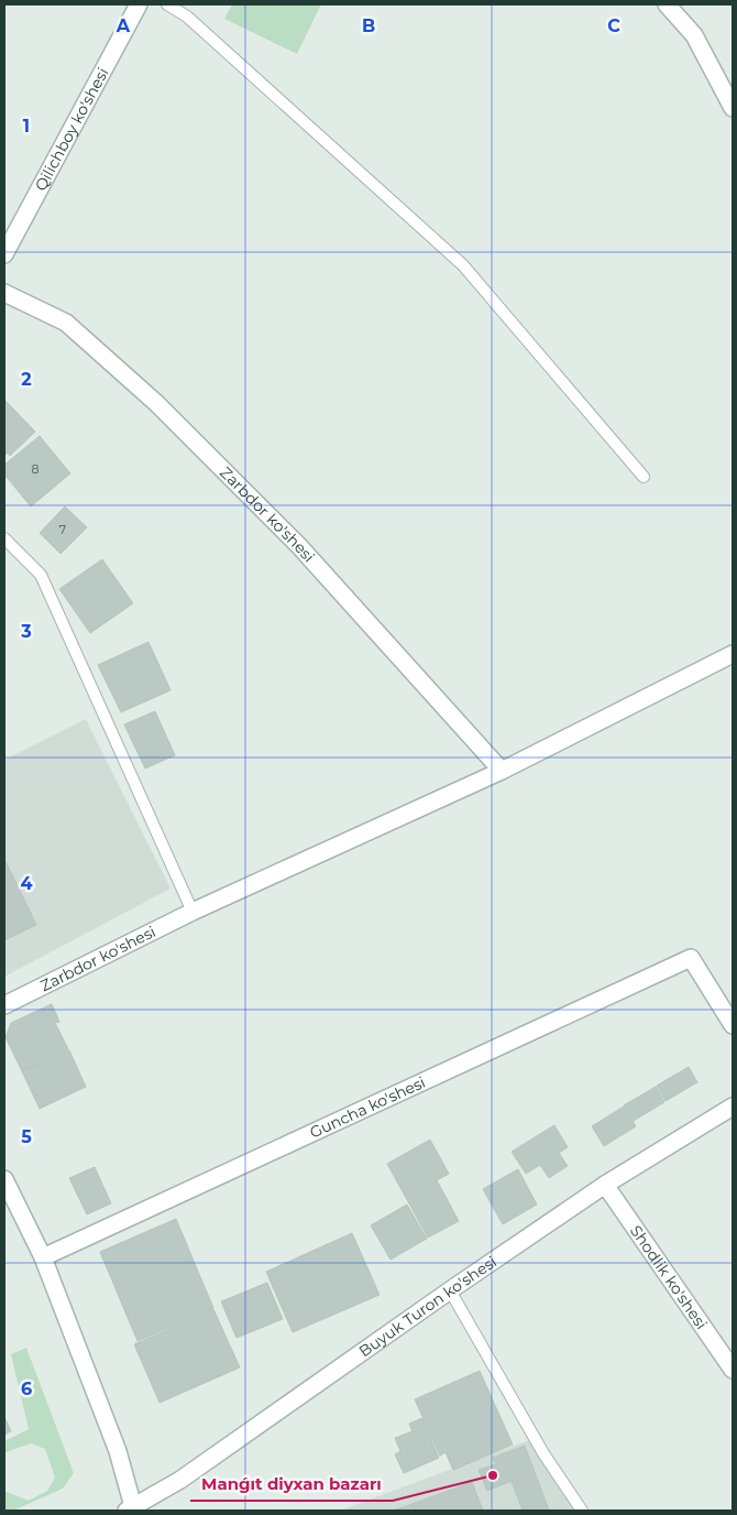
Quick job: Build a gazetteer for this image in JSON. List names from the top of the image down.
{
  "streets": {
    "street": [
      "Qilichboy ko'shesi",
      "Zarbdor ko'shesi",
      "Guncha ko'shesi",
      "Shodlik ko'shesi",
      "Buyuk Turon ko'shesi"
    ]
  },
  "crossings": [
    ["Shodlik ko'shesi", "Buyuk Turon ko'shesi"]
  ],
  "places": ["Manǵıt diyxan bazarı"],
  "house_numbers": ["8", "7"],
  "grid": {
    "columns": ["A", "B", "C"],
    "rows": [
      "1",
      "2",
      "3",
      "4",
      "5",
      "6"
    ]
  }
}
